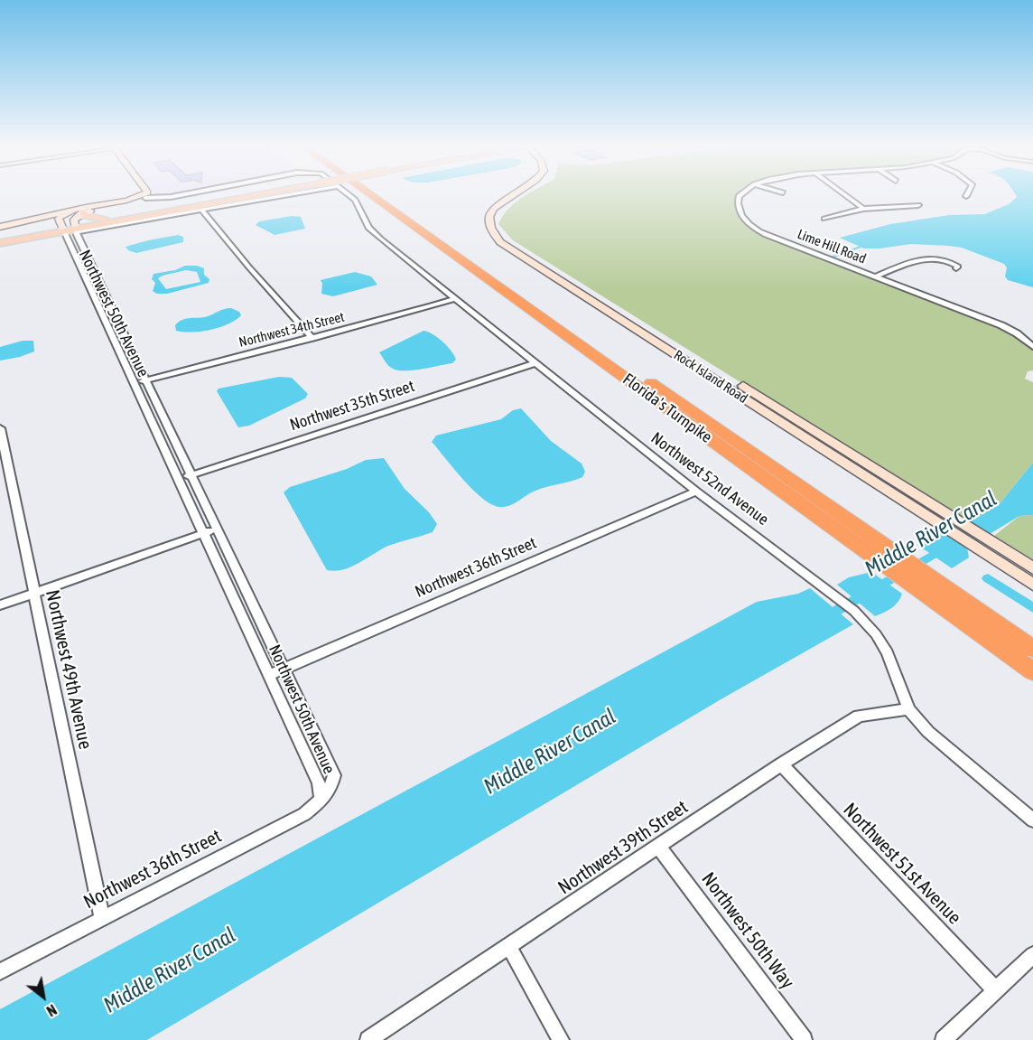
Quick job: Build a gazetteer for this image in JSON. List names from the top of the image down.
{
  "streets": {
    "highway": ["Florida's Turnpike"],
    "main road": ["Rock Island Road"],
    "street": [
      "Lime Hill Road",
      "Northwest 50th Avenue",
      "Northwest 34th Street",
      "Northwest 35th Street",
      "Northwest 52nd Avenue",
      "Northwest 36th Street",
      "Northwest 49th Avenue",
      "Northwest 39th Street",
      "Northwest 51st Avenue",
      "Northwest 50th Way"
    ]
  },
  "crossings": [
    ["Northwest 50th Avenue", "Northwest 34th Street"],
    ["Northwest 50th Avenue", "Northwest 35th Street"],
    ["Northwest 50th Avenue", "Northwest 36th Street"],
    ["Northwest 34th Street", "Northwest 52nd Avenue"],
    ["Northwest 35th Street", "Northwest 52nd Avenue"],
    ["Northwest 52nd Avenue", "Northwest 36th Street"],
    ["Northwest 52nd Avenue", "Northwest 39th Street"],
    ["Northwest 36th Street", "Northwest 49th Avenue"],
    ["Northwest 39th Street", "Northwest 51st Avenue"],
    ["Northwest 39th Street", "Northwest 50th Way"]
  ],
  "water": ["Middle River Canal"],
  "north": "bottom right"
}
